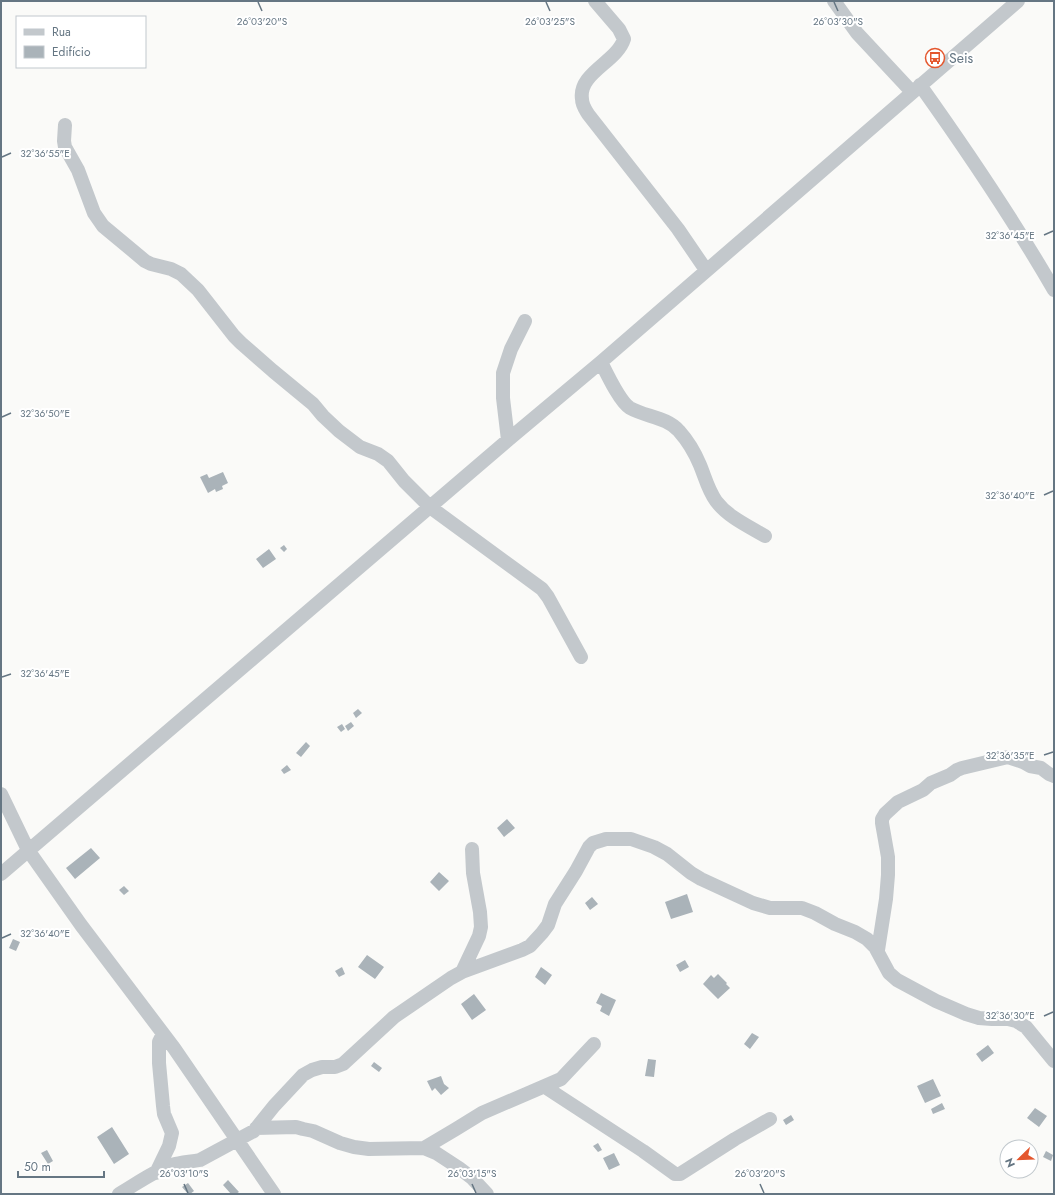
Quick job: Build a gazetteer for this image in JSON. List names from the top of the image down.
{
  "places": {
    "bus stop": ["Seis"]
  },
  "legend": ["Rua", "Edifício"],
  "scale_bar": "50 m",
  "north": "bottom left",
  "coordinates": [
    "26°03'20\"S",
    "26°03'25\"S",
    "26°03'30\"S",
    "32°36'55\"E",
    "32°36'45\"E",
    "32°36'50\"E",
    "32°36'40\"E",
    "32°36'35\"E",
    "32°36'30\"E",
    "26°03'10\"S",
    "26°03'15\"S"
  ]
}
